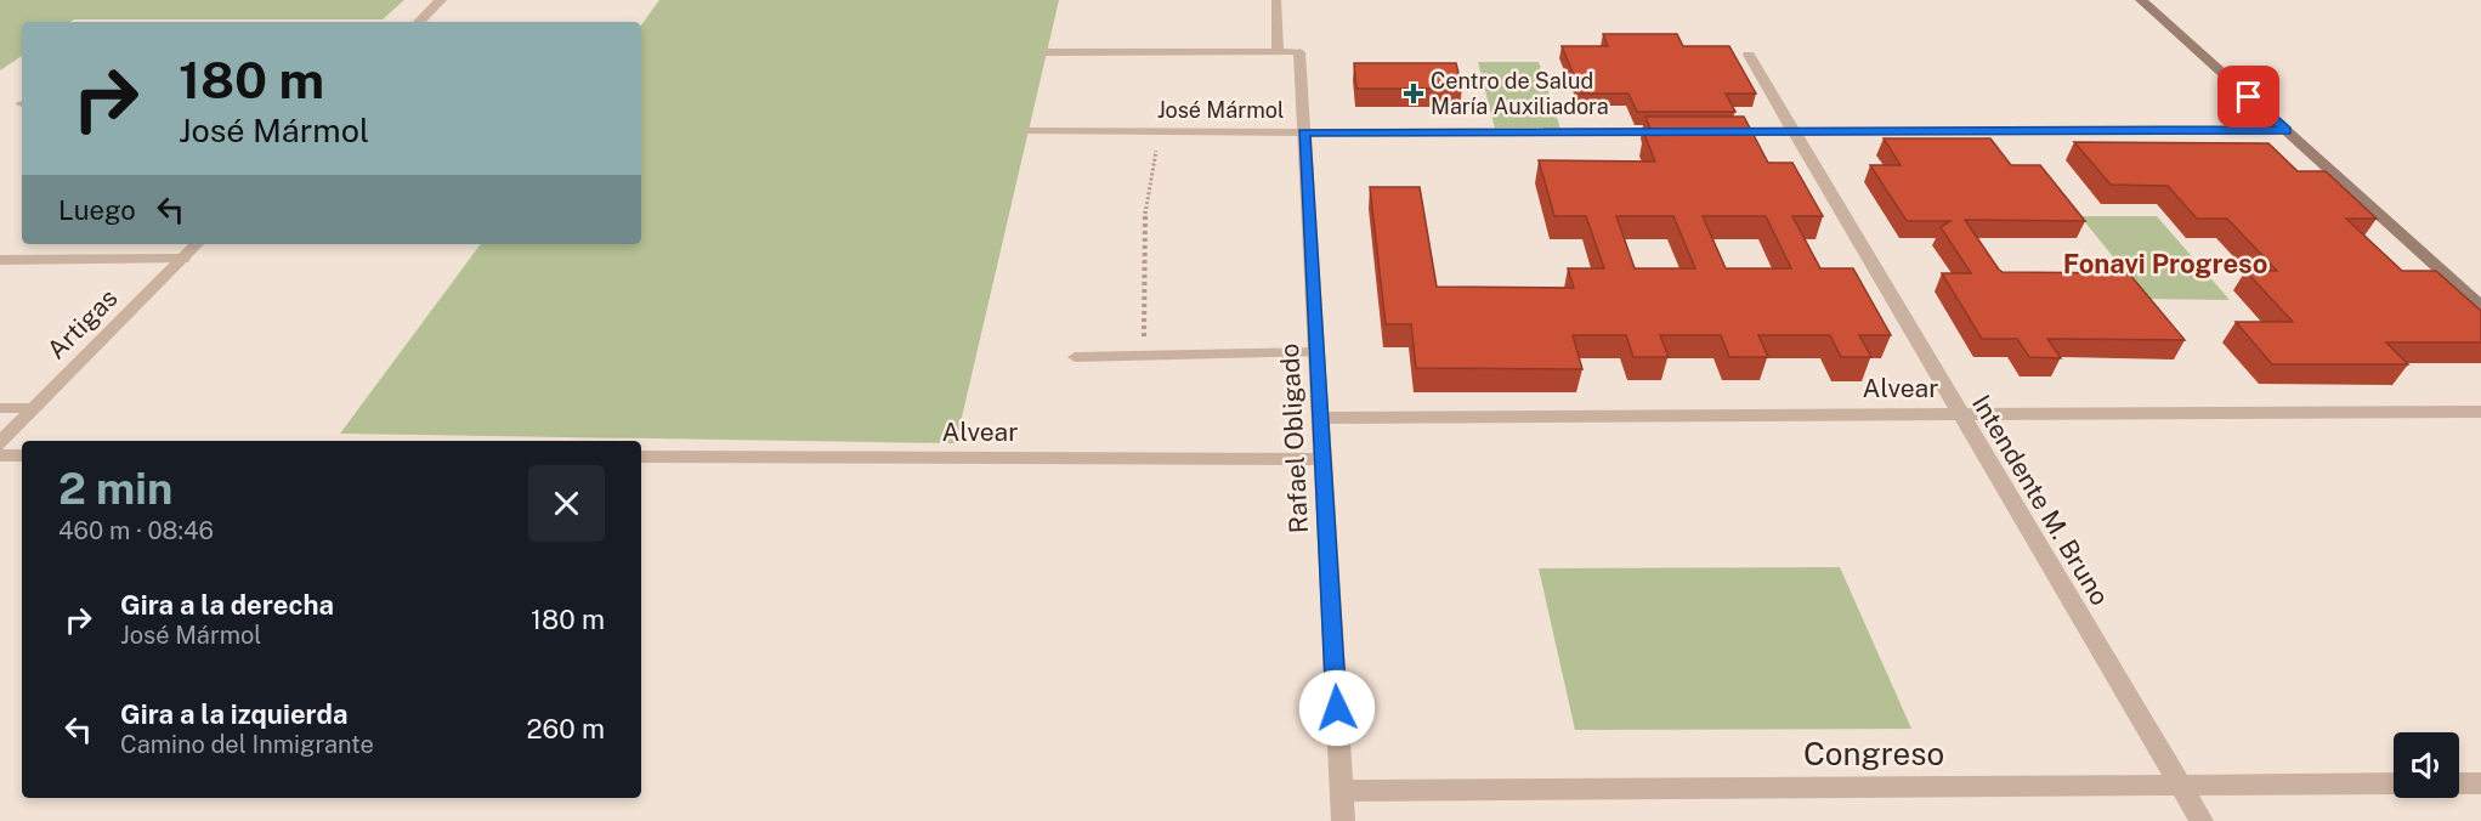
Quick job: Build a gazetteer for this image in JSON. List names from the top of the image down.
{
  "streets": {
    "street": [
      "José Mármol",
      "Artigas",
      "Alvear",
      "Rafael Obligado",
      "Intendente M. Bruno",
      "Congreso"
    ]
  },
  "crossings": [
    ["José Mármol", "Rafael Obligado"],
    ["Alvear", "Rafael Obligado"],
    ["Alvear", "Intendente M. Bruno"],
    ["Rafael Obligado", "Congreso"],
    ["Intendente M. Bruno", "Congreso"]
  ],
  "districts": ["Fonavi Progreso"],
  "places": {
    "health": ["Centro de Salud María Auxiliadora"]
  },
  "page": {
    "turn": ["180 m", "José Mármol"],
    "then": "Luego",
    "heading": ["2 min", "460 m · 08:46"],
    "list": [
      {
        "name": "Gira a la derecha",
        "note": "José Mármol",
        "value": "180 m"
      },
      {
        "name": "Gira a la izquierda",
        "note": "Camino del Inmigrante",
        "value": "260 m"
      }
    ]
  }
}
